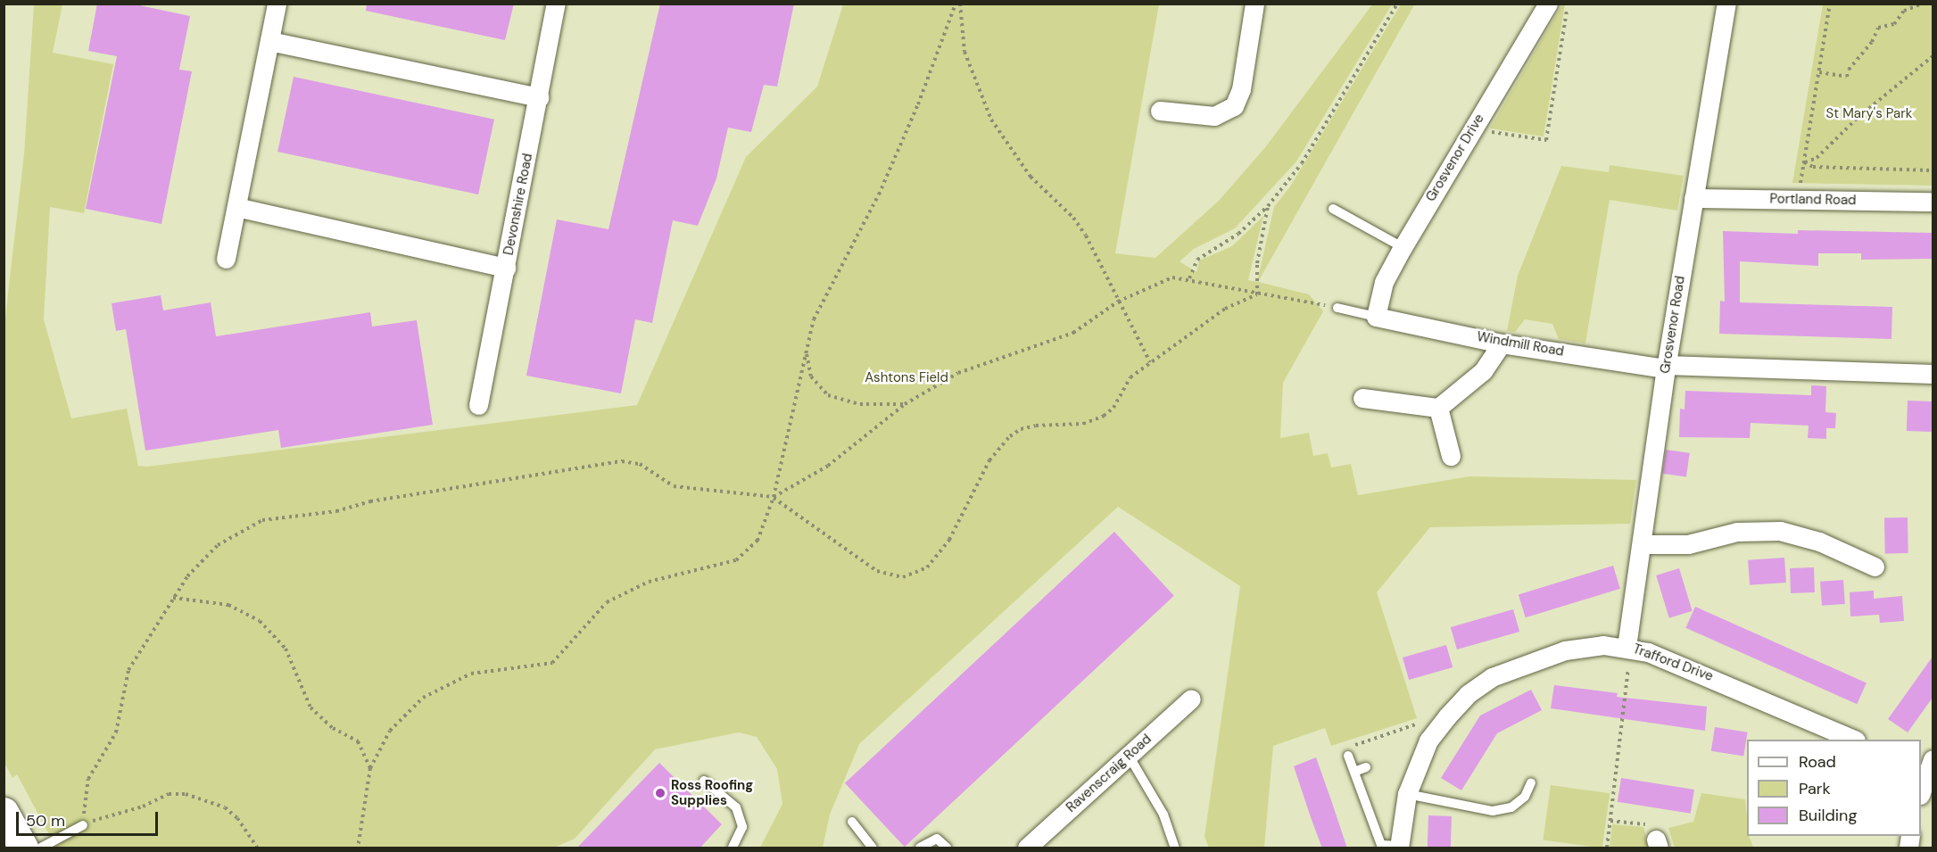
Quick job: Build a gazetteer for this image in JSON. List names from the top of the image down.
{
  "streets": {
    "street": [
      "Grosvenor Drive",
      "Portland Road",
      "Devonshire Road",
      "Grosvenor Road",
      "Windmill Road",
      "Trafford Drive",
      "Ravenscraig Road"
    ]
  },
  "crossings": [
    ["Grosvenor Drive", "Windmill Road"],
    ["Portland Road", "Grosvenor Road"],
    ["Grosvenor Road", "Windmill Road"],
    ["Grosvenor Road", "Trafford Drive"]
  ],
  "parks": ["St Mary's Park", "Ashtons Field"],
  "places": ["Ross Roofing Supplies"],
  "legend": ["Road", "Park", "Building"],
  "scale_bar": "50 m"
}
